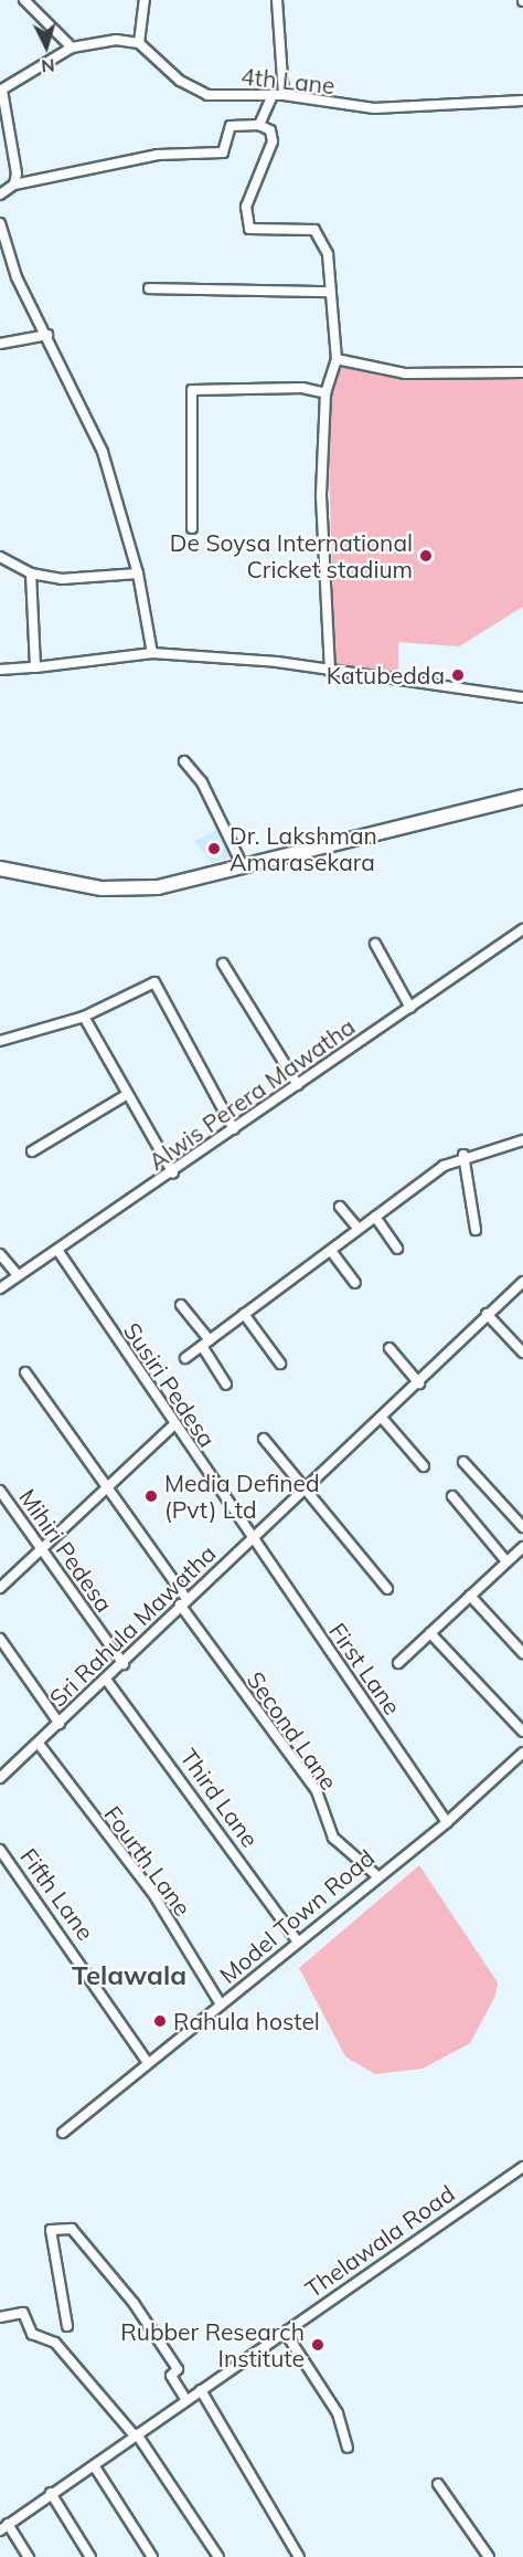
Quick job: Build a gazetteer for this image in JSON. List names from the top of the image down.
{
  "streets": {
    "street": [
      "4th Lane",
      "Alwis Perera Mawatha",
      "Susiri Pedesa",
      "Mihiri Pedesa",
      "Sri Rahula Mawatha",
      "First Lane",
      "Second Lane",
      "Third Lane",
      "Fourth Lane",
      "Fifth Lane",
      "Model Town Road",
      "Thelawala Road"
    ]
  },
  "crossings": [
    ["Alwis Perera Mawatha", "Susiri Pedesa"],
    ["Susiri Pedesa", "Sri Rahula Mawatha"],
    ["Susiri Pedesa", "First Lane"],
    ["Mihiri Pedesa", "Sri Rahula Mawatha"],
    ["Sri Rahula Mawatha", "First Lane"],
    ["Sri Rahula Mawatha", "Second Lane"],
    ["Sri Rahula Mawatha", "Third Lane"],
    ["Sri Rahula Mawatha", "Fourth Lane"],
    ["First Lane", "Model Town Road"],
    ["Second Lane", "Model Town Road"],
    ["Third Lane", "Model Town Road"],
    ["Fourth Lane", "Model Town Road"],
    ["Fifth Lane", "Model Town Road"]
  ],
  "districts": ["Telawala"],
  "places": [
    "De Soysa International Cricket stadium",
    "Katubedda",
    "Dr. Lakshman Amarasekara",
    "Media Defined (Pvt) Ltd",
    "Rahula hostel",
    "Rubber Research Institute"
  ],
  "north": "bottom"
}
